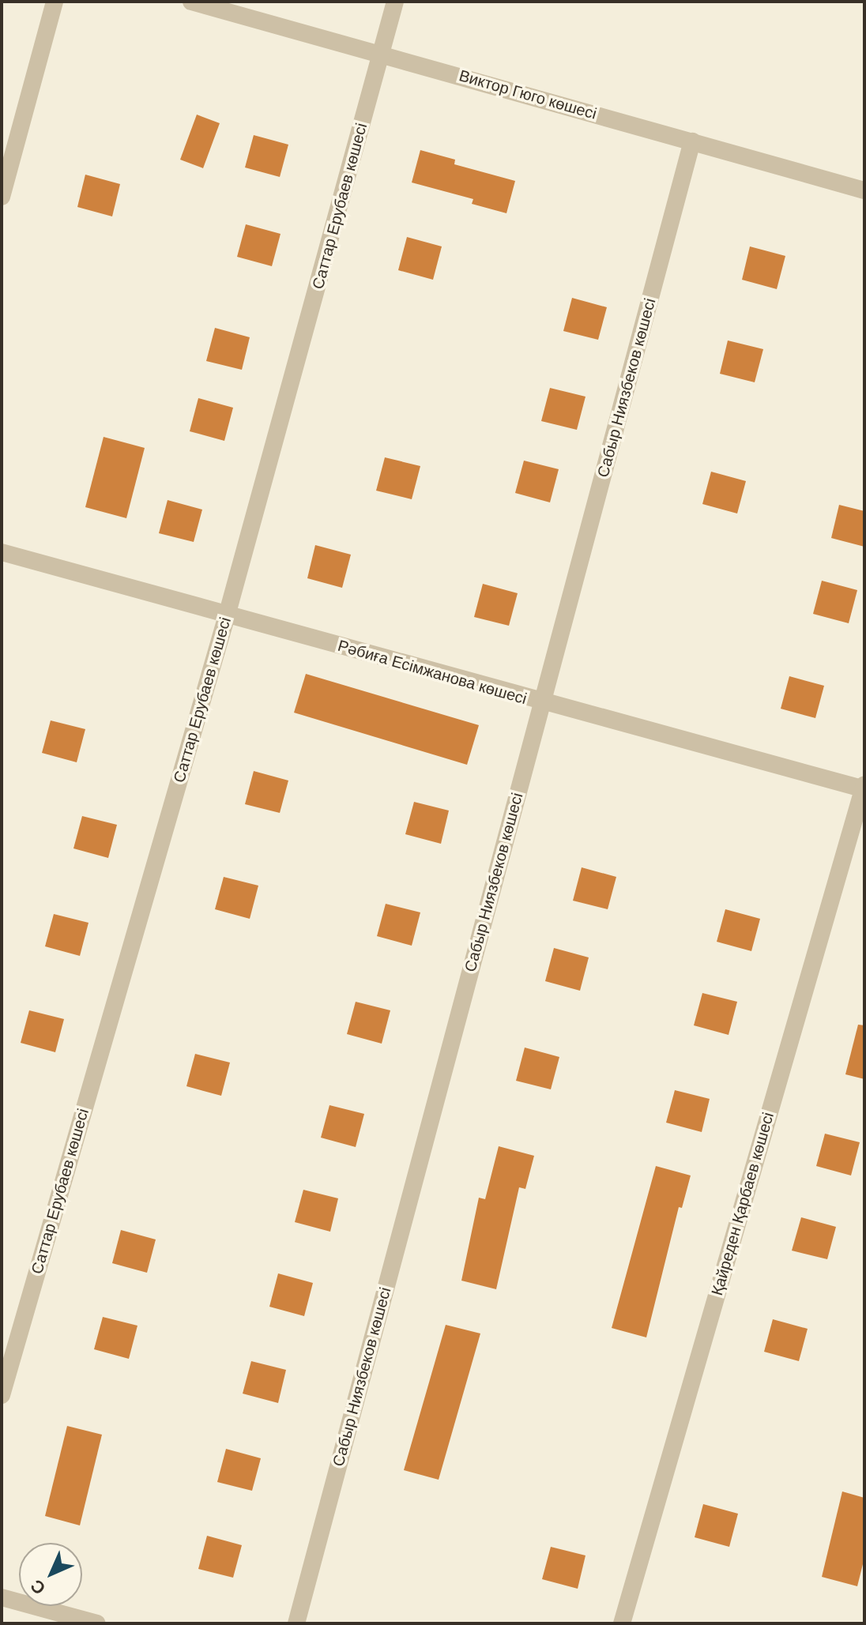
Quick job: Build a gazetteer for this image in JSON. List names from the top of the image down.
{
  "streets": {
    "street": [
      "Виктор Гюго көшесі",
      "Саттар Ерубаев көшесі",
      "Сабыр Ниязбеков көшесі",
      "Рәбиға Есімжанова көшесі",
      "Қайреден Қарбаев көшесі"
    ]
  },
  "crossings": [
    ["Виктор Гюго көшесі", "Саттар Ерубаев көшесі"],
    ["Виктор Гюго көшесі", "Сабыр Ниязбеков көшесі"],
    ["Саттар Ерубаев көшесі", "Рәбиға Есімжанова көшесі"],
    ["Сабыр Ниязбеков көшесі", "Рәбиға Есімжанова көшесі"],
    ["Рәбиға Есімжанова көшесі", "Қайреден Қарбаев көшесі"]
  ],
  "north": "bottom left"
}
